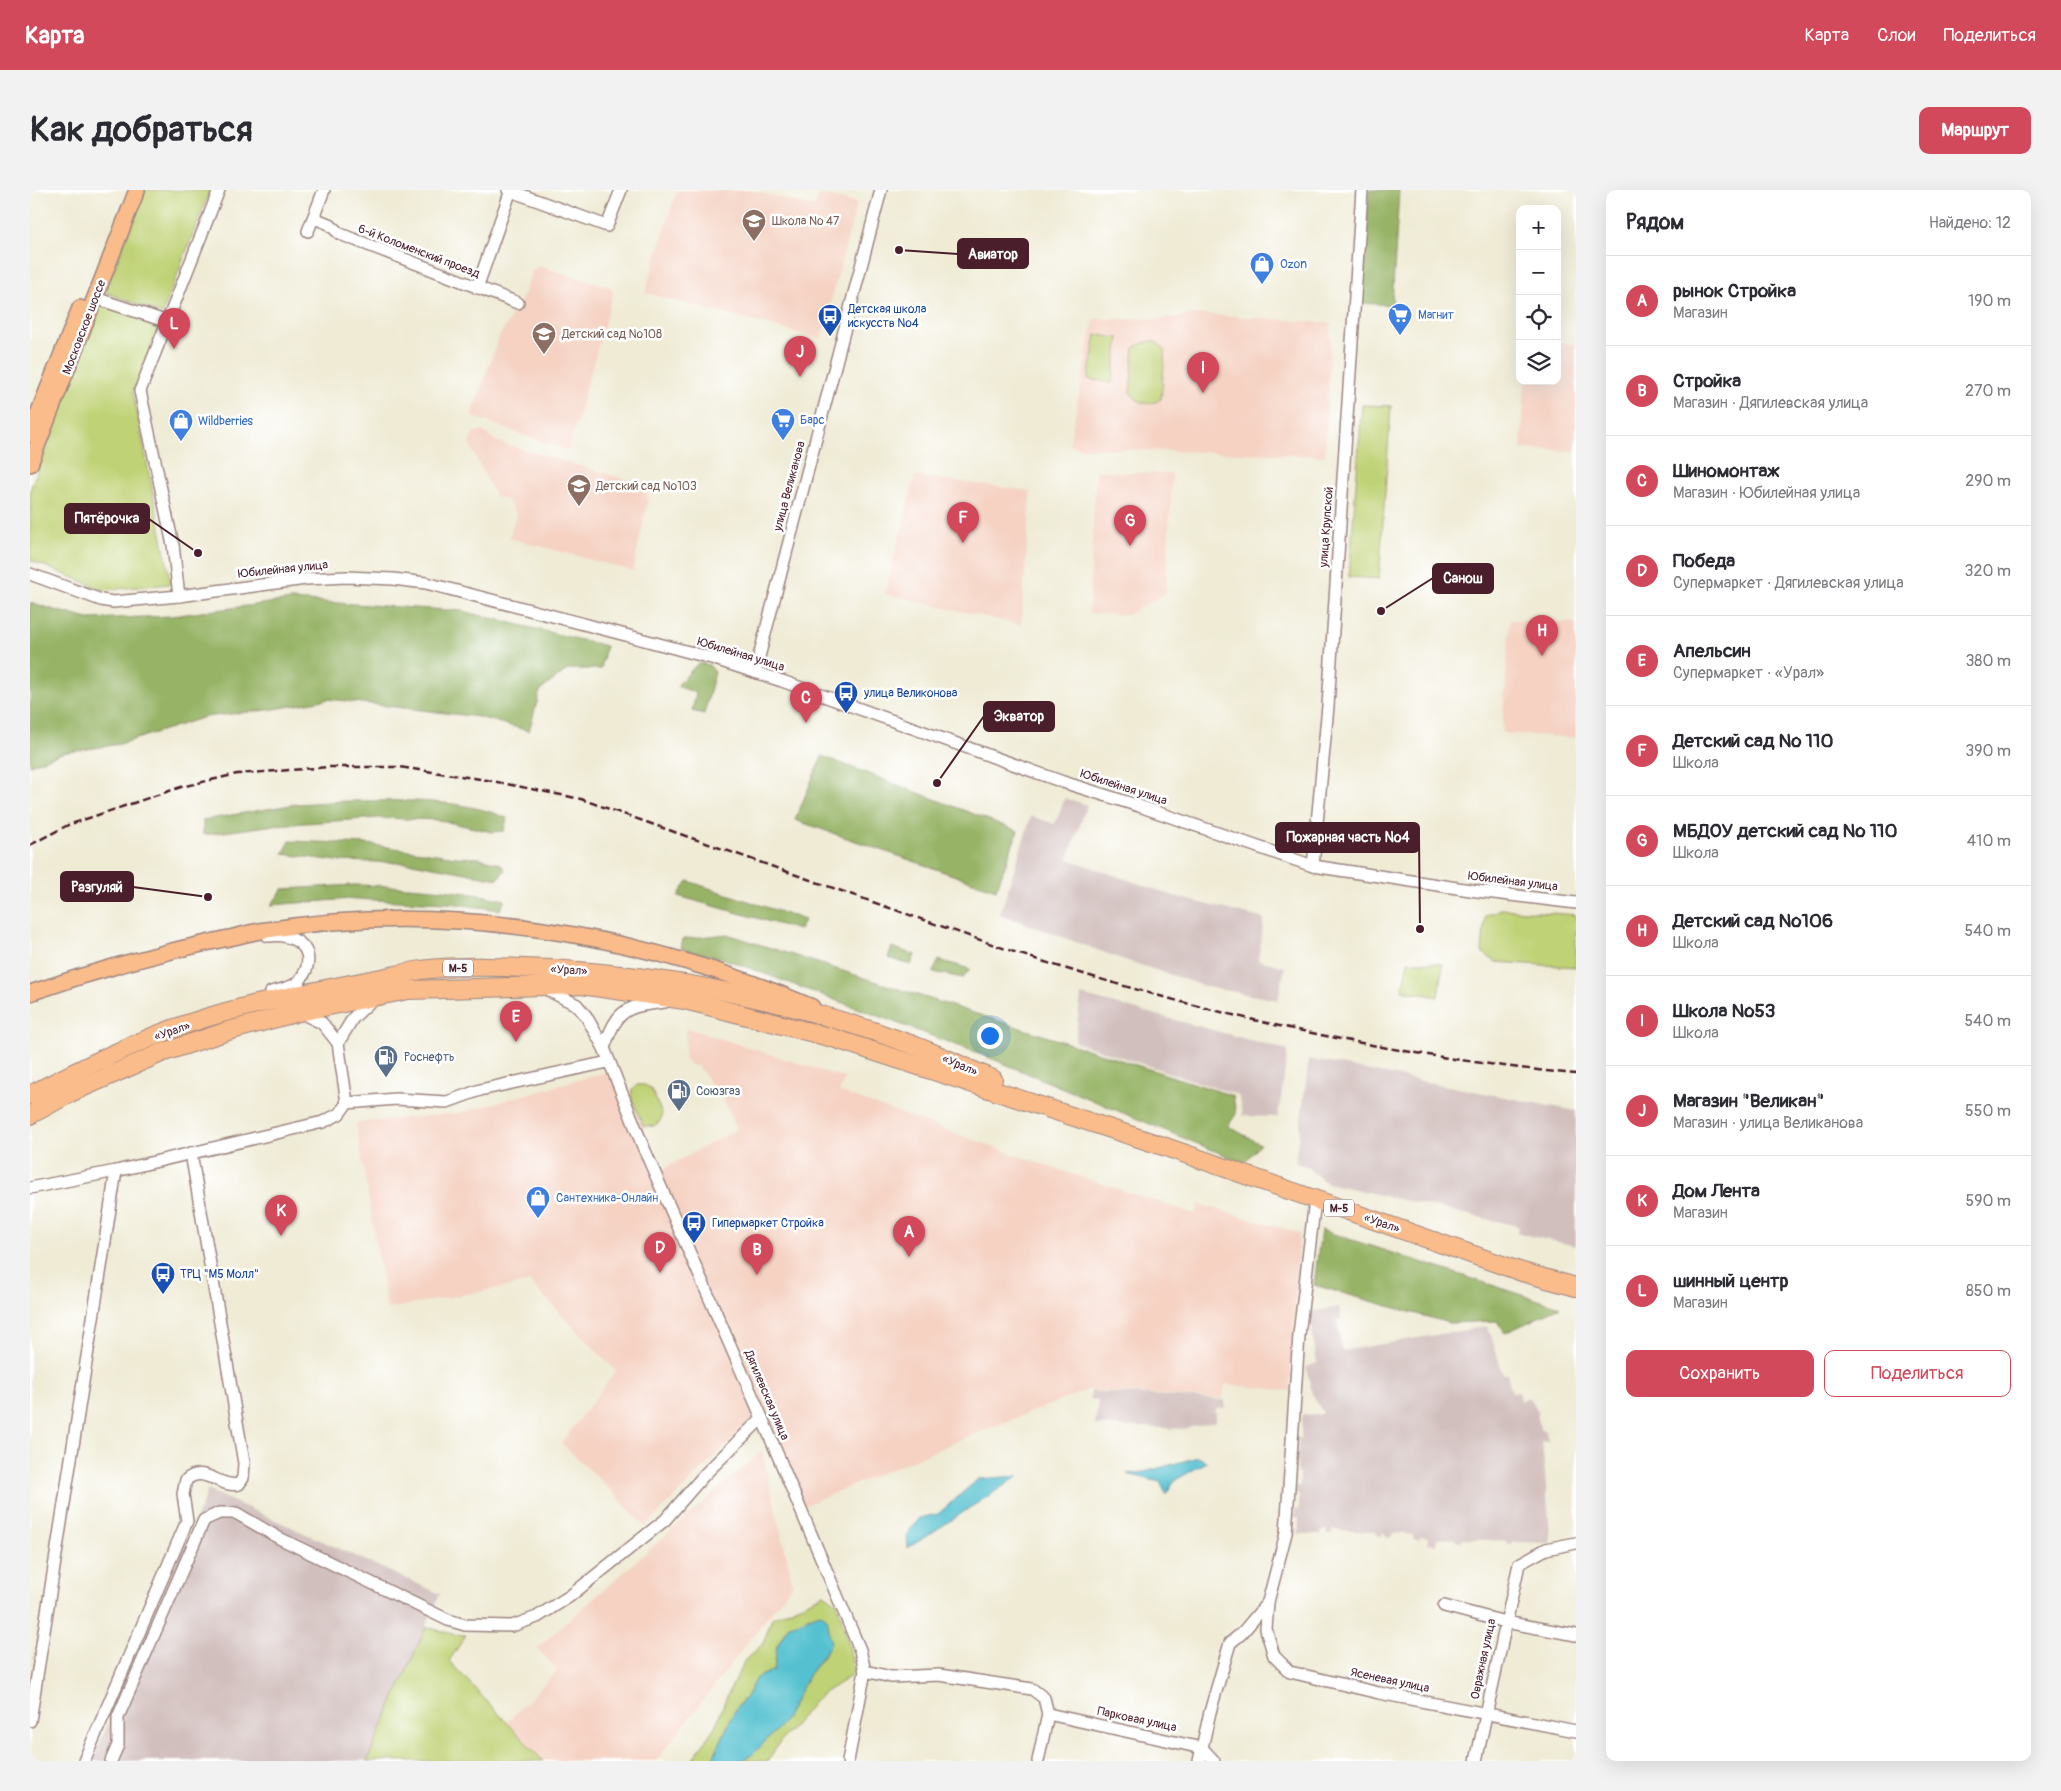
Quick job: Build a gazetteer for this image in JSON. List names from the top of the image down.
{
  "streets": {
    "highway": ["М-5", "«Урал»"],
    "main road": ["Московское шоссе"],
    "street": [
      "6-й Коломенский проезд",
      "улица Великанова",
      "улица Крупской",
      "Юбилейная улица",
      "Дягилевская улица",
      "Овражная улица",
      "Ясеневая улица",
      "Парковая улица"
    ]
  },
  "crossings": [
    ["улица Великанова", "Юбилейная улица"],
    ["улица Крупской", "Юбилейная улица"],
    ["«Урал»", "Дягилевская улица"],
    ["Овражная улица", "Ясеневая улица"]
  ],
  "places": {
    "school or university": ["Школа № 47", "Детский сад №108", "Детский сад №103"],
    "other": [
      "Авиатор",
      "Пятёрочка",
      "Санош",
      "Экватор",
      "Разгуляй",
      "Пожарная часть №4"
    ],
    "shop": ["Ozon", "Wildberries", "Сантехника-Онлайн"],
    "supermarket": ["Магнит", "Барс"],
    "bus stop": [
      "Детская школа искусств №4",
      "улица Великонова",
      "Гипермаркет Стройка",
      "ТРЦ \"М5 Молл\""
    ],
    "fuel station": ["Роснефть", "Союзгаз"]
  },
  "page": {
    "header": "Карта",
    "nav": ["Карта", "Слои", "Поделиться"],
    "buttons": [
      "Маршрут",
      ["Сохранить", "Поделиться"]
    ],
    "title": "Как добраться",
    "heading": ["Рядом", "Найдено: 12"],
    "map_buttons": ["+", "−"],
    "list": [
      {
        "mark": "A",
        "name": "рынок Стройка",
        "note": "Магазин",
        "value": "190 m"
      },
      {
        "mark": "B",
        "name": "Стройка",
        "note": "Магазин · Дягилевская улица",
        "value": "270 m"
      },
      {
        "mark": "C",
        "name": "Шиномонтаж",
        "note": "Магазин · Юбилейная улица",
        "value": "290 m"
      },
      {
        "mark": "D",
        "name": "Победа",
        "note": "Супермаркет · Дягилевская улица",
        "value": "320 m"
      },
      {
        "mark": "E",
        "name": "Апельсин",
        "note": "Супермаркет · «Урал»",
        "value": "380 m"
      },
      {
        "mark": "F",
        "name": "Детский сад № 110",
        "note": "Школа",
        "value": "390 m"
      },
      {
        "mark": "G",
        "name": "МБДОУ детский сад № 110",
        "note": "Школа",
        "value": "410 m"
      },
      {
        "mark": "H",
        "name": "Детский сад №106",
        "note": "Школа",
        "value": "540 m"
      },
      {
        "mark": "I",
        "name": "Школа №53",
        "note": "Школа",
        "value": "540 m"
      },
      {
        "mark": "J",
        "name": "Магазин \"Великан\"",
        "note": "Магазин · улица Великанова",
        "value": "550 m"
      },
      {
        "mark": "K",
        "name": "Дом Лента",
        "note": "Магазин",
        "value": "590 m"
      },
      {
        "mark": "L",
        "name": "шинный центр",
        "note": "Магазин",
        "value": "850 m"
      }
    ],
    "pins": [
      "L",
      "J",
      "I",
      "F",
      "G",
      "H",
      "C",
      "E",
      "K",
      "A",
      "D",
      "B"
    ]
  }
}
